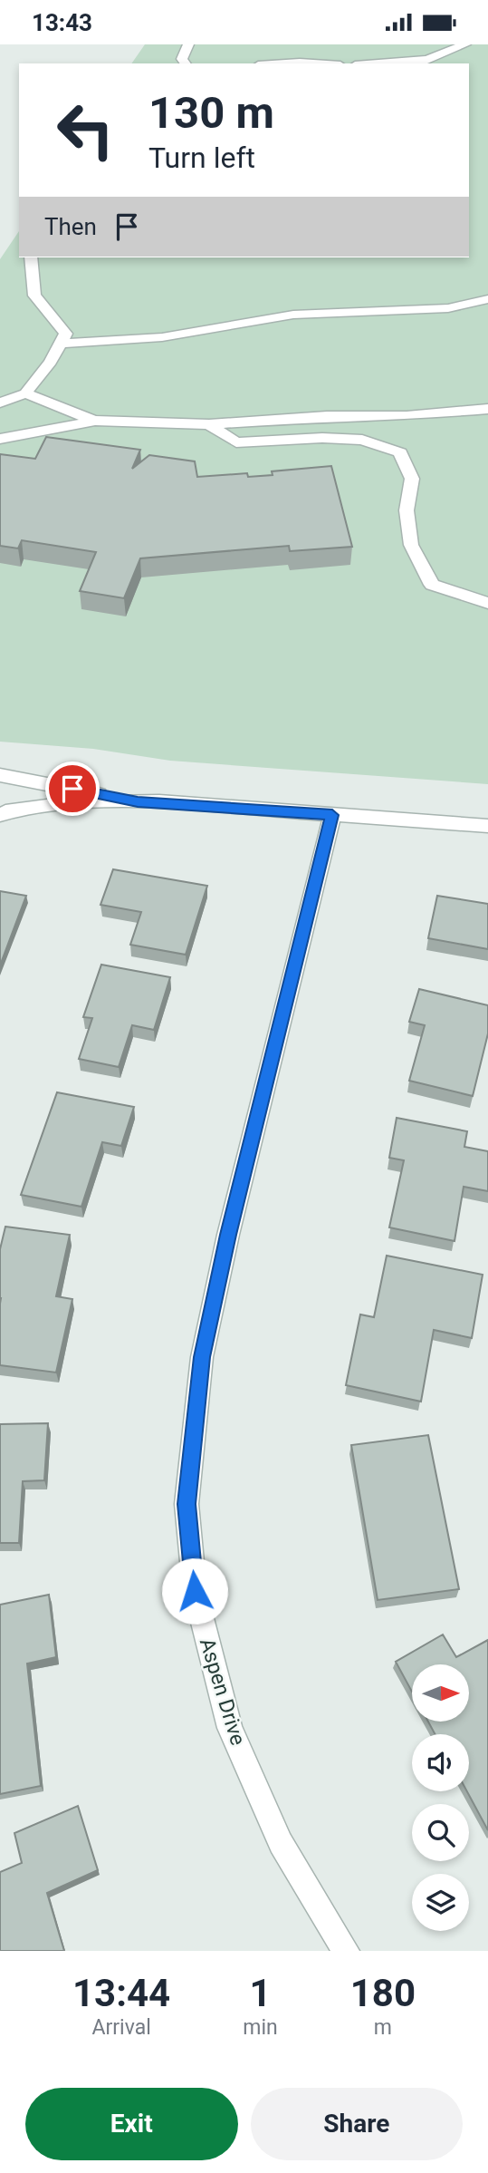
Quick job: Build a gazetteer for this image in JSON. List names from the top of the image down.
{
  "streets": {
    "street": ["Aspen Drive"]
  },
  "north": "right",
  "page": {
    "status": "13:43",
    "turn": ["130 m", "Turn left"],
    "then": "Then",
    "eta": [
      "13:44",
      "Arrival",
      "1",
      "min",
      "180",
      "m"
    ],
    "buttons": ["Exit", "Share"]
  }
}
